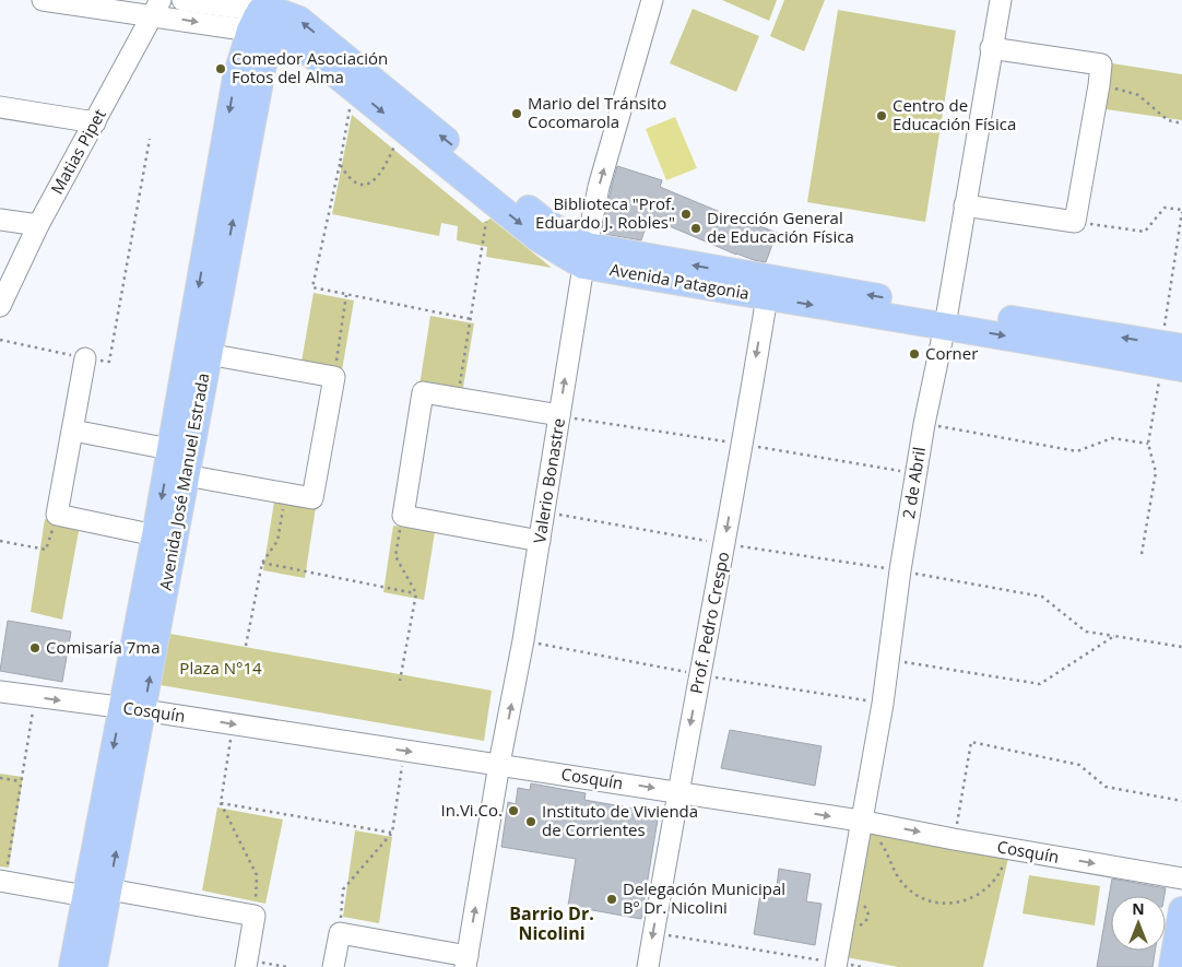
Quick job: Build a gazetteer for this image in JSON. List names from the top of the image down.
{
  "streets": {
    "main road": ["Avenida Patagonia", "Avenida José Manuel Estrada"],
    "street": [
      "Matias Pipet",
      "Valerio Bonastre",
      "2 de Abril",
      "Prof. Pedro Crespo",
      "Cosquín"
    ]
  },
  "crossings": [
    ["Avenida Patagonia", "Valerio Bonastre"],
    ["Avenida Patagonia", "Avenida José Manuel Estrada"],
    ["Avenida Patagonia", "2 de Abril"],
    ["Avenida Patagonia", "Prof. Pedro Crespo"],
    ["Valerio Bonastre", "Cosquín"],
    ["Avenida José Manuel Estrada", "Cosquín"],
    ["2 de Abril", "Cosquín"],
    ["Prof. Pedro Crespo", "Cosquín"]
  ],
  "one_way": ["Valerio Bonastre", "Prof. Pedro Crespo", "Cosquín"],
  "districts": ["Barrio Dr. Nicolini"],
  "parks": ["Plaza N°14"],
  "places": [
    "Comedor Asociación Fotos del Alma",
    "Mario del Tránsito Cocomarola",
    "Centro de Educación Física",
    "Biblioteca \"Prof. Eduardo J. Robles\"",
    "Dirección General de Educación Física",
    "Corner",
    "Comisaría 7ma",
    "In.Vi.Co.",
    "Instituto de Vivienda de Corrientes",
    "Delegación Municipal Bº Dr. Nicolini"
  ],
  "north": "top"
}
